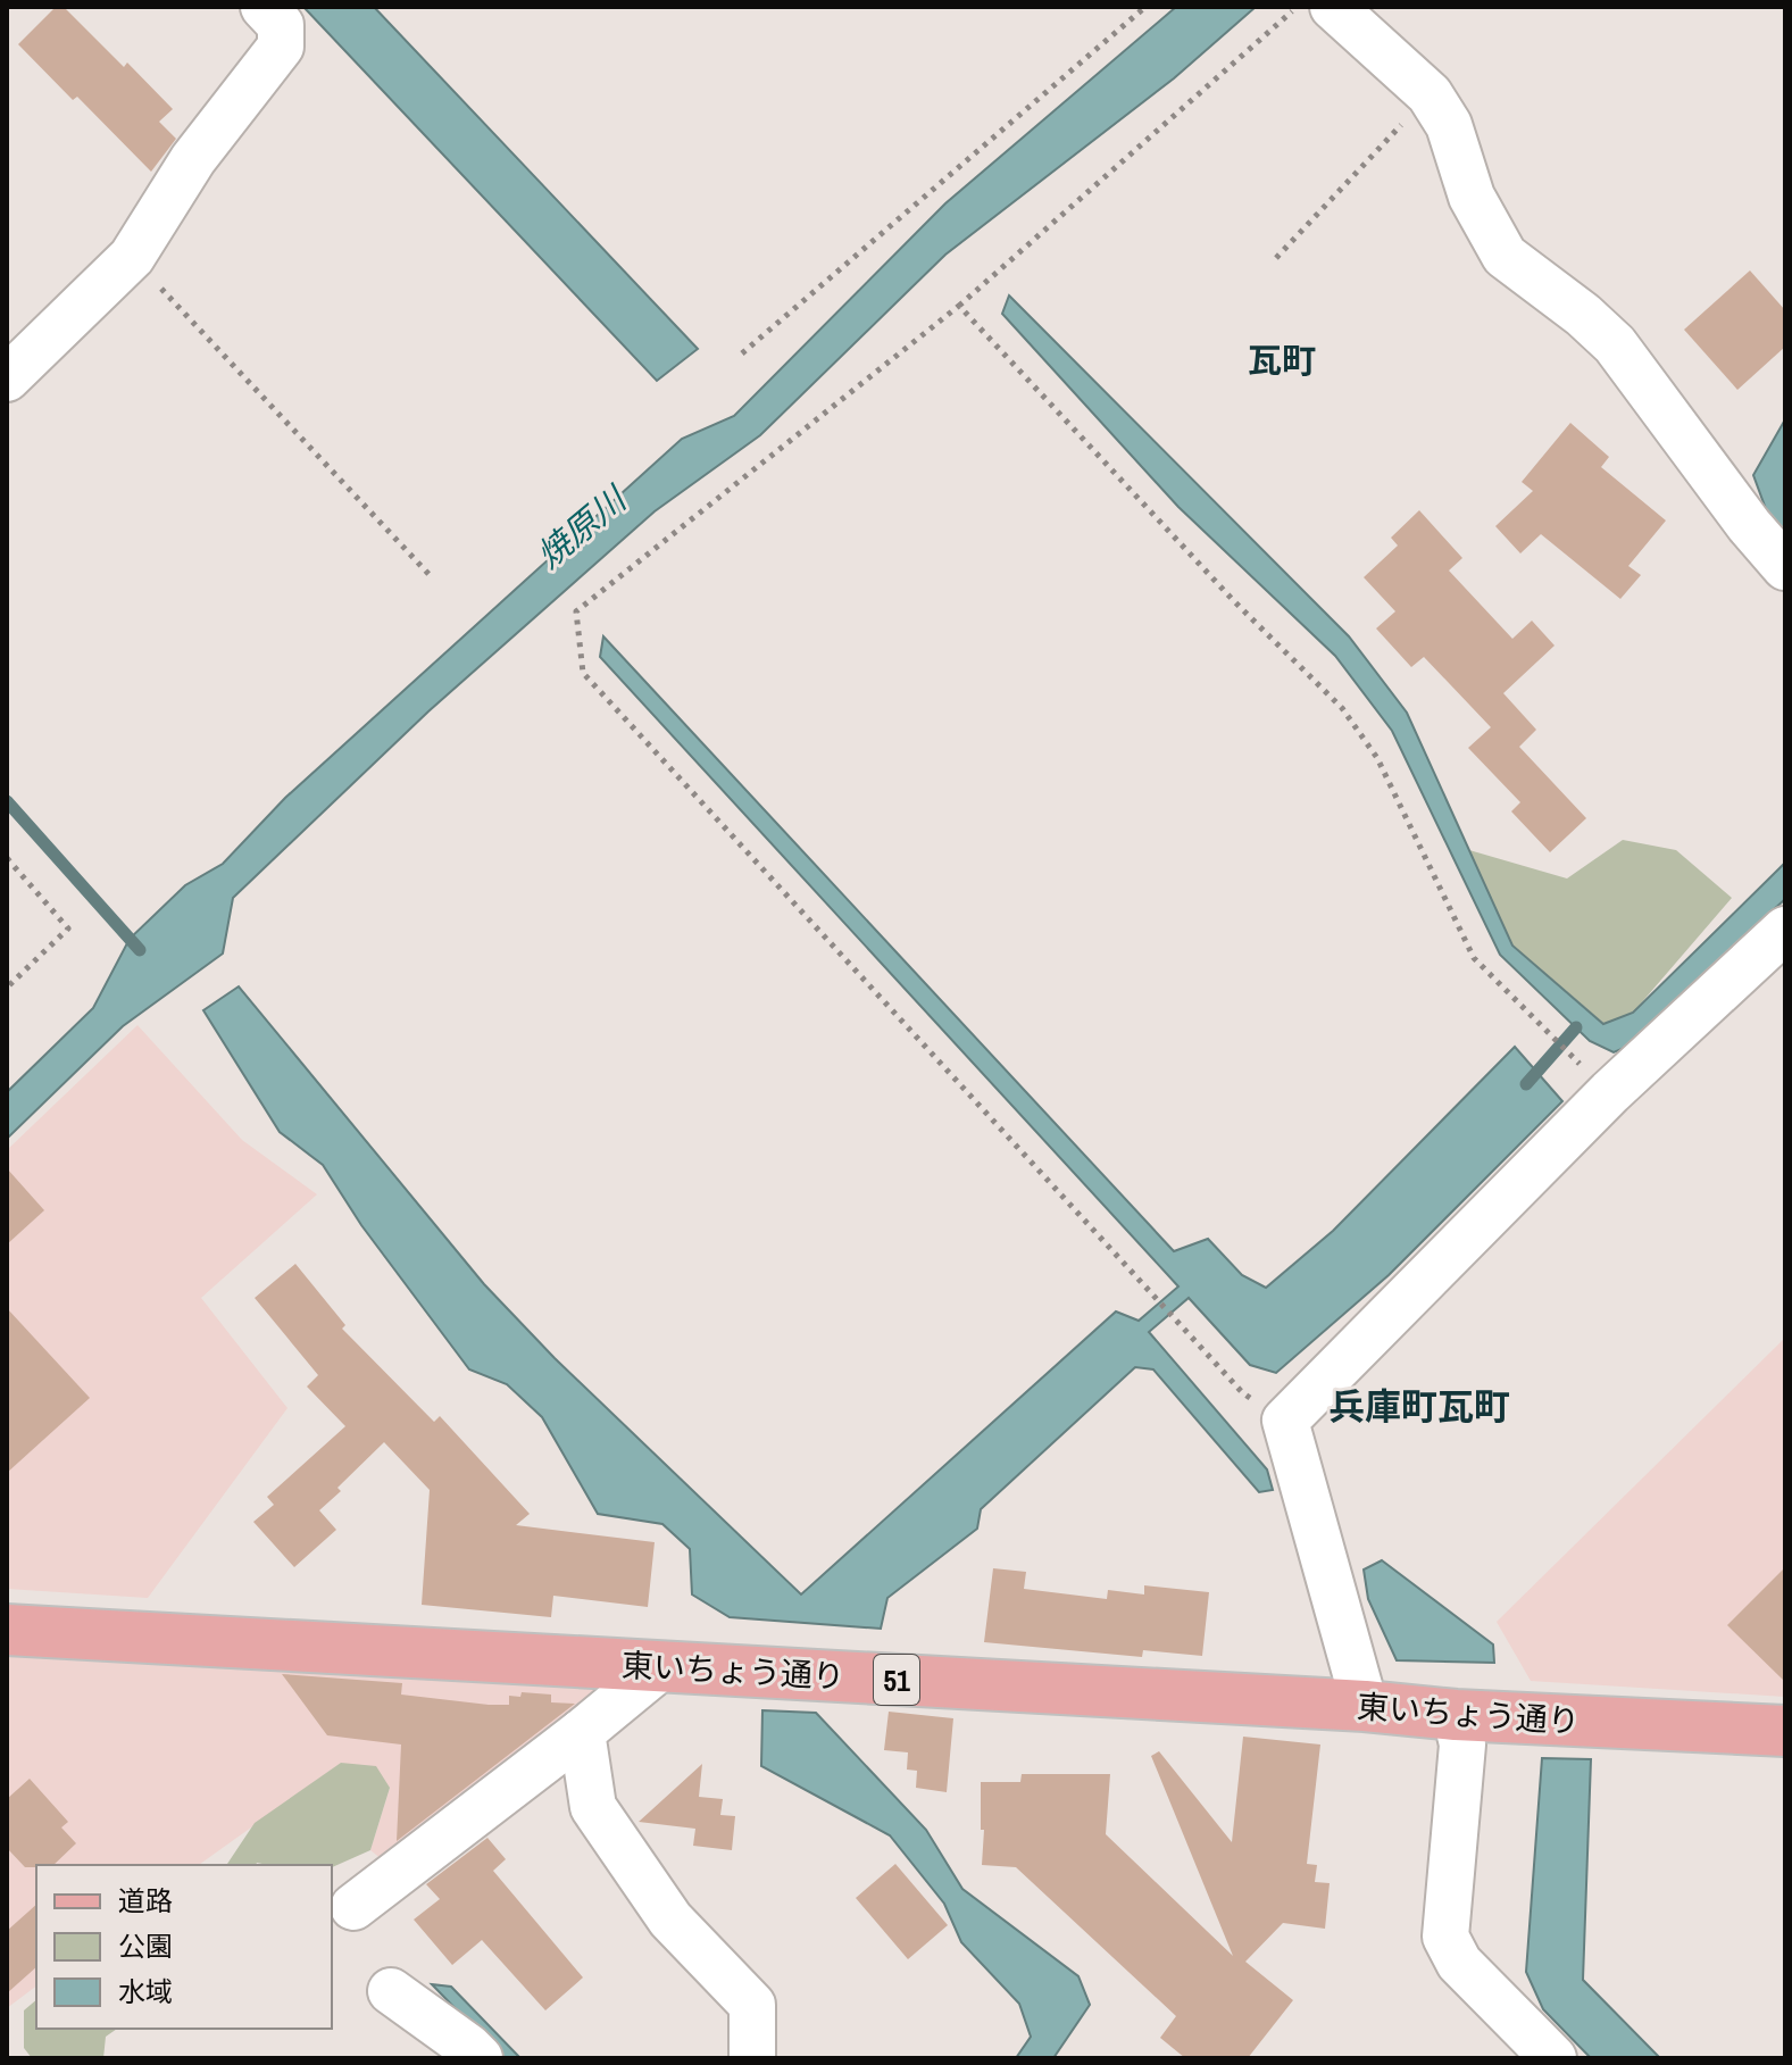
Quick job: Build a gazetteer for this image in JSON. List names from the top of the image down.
{
  "streets": {
    "main road": ["東いちょう通り", "51"]
  },
  "districts": ["瓦町", "兵庫町瓦町"],
  "water": ["焼原川"],
  "legend": ["道路", "公園", "水域"]
}
